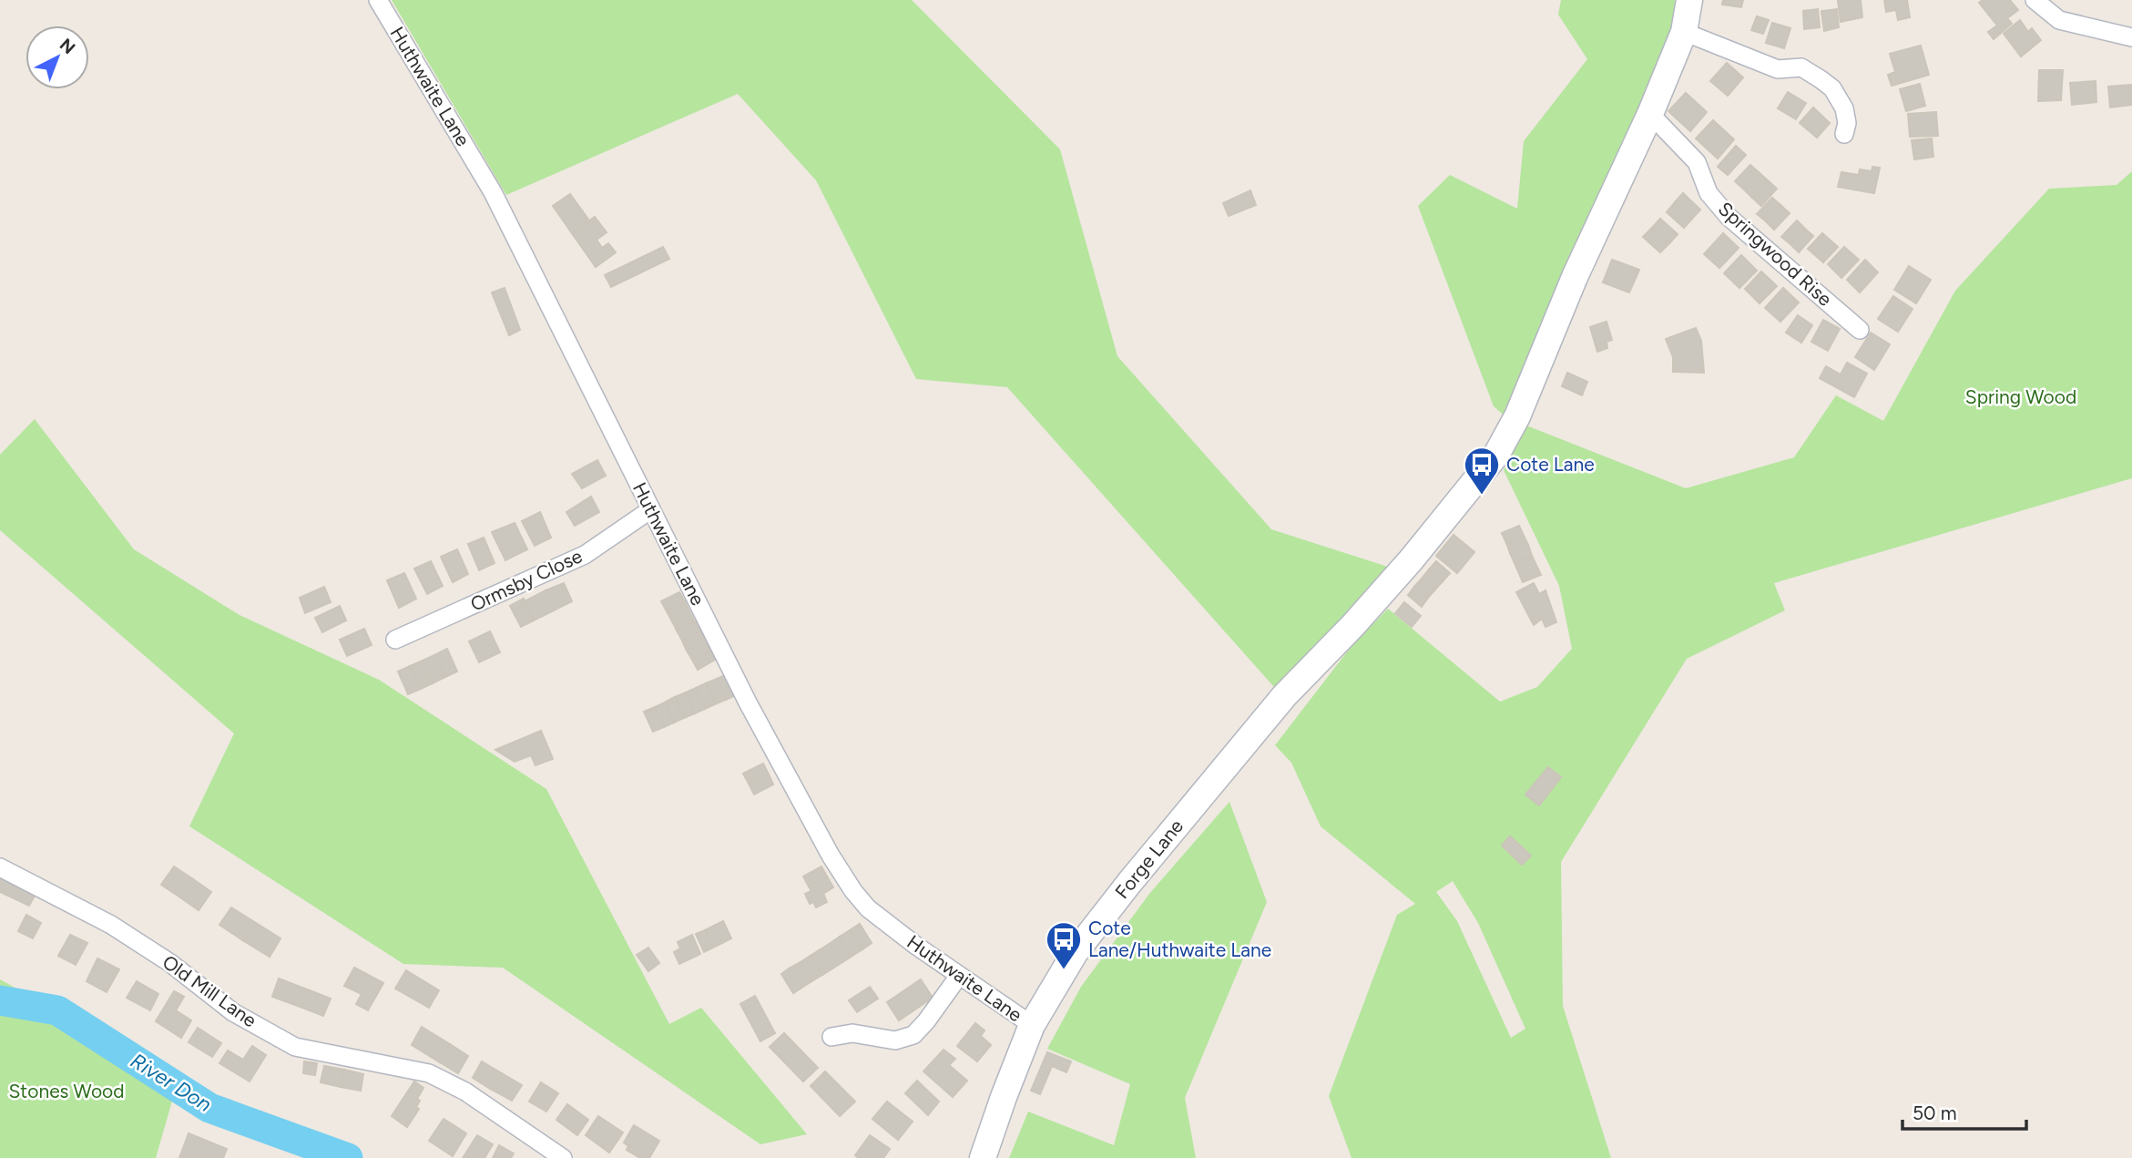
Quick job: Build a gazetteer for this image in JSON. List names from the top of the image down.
{
  "streets": {
    "street": [
      "Huthwaite Lane",
      "Springwood Rise",
      "Ormsby Close",
      "Forge Lane",
      "Old Mill Lane"
    ]
  },
  "crossings": [
    ["Huthwaite Lane", "Ormsby Close"],
    ["Huthwaite Lane", "Forge Lane"],
    ["Springwood Rise", "Forge Lane"]
  ],
  "water": ["River Don"],
  "parks": ["Spring Wood", "Stones Wood"],
  "places": {
    "bus stop": ["Cote Lane", "Cote Lane/Huthwaite Lane"]
  },
  "scale_bar": "50 m",
  "north": "top right"
}
